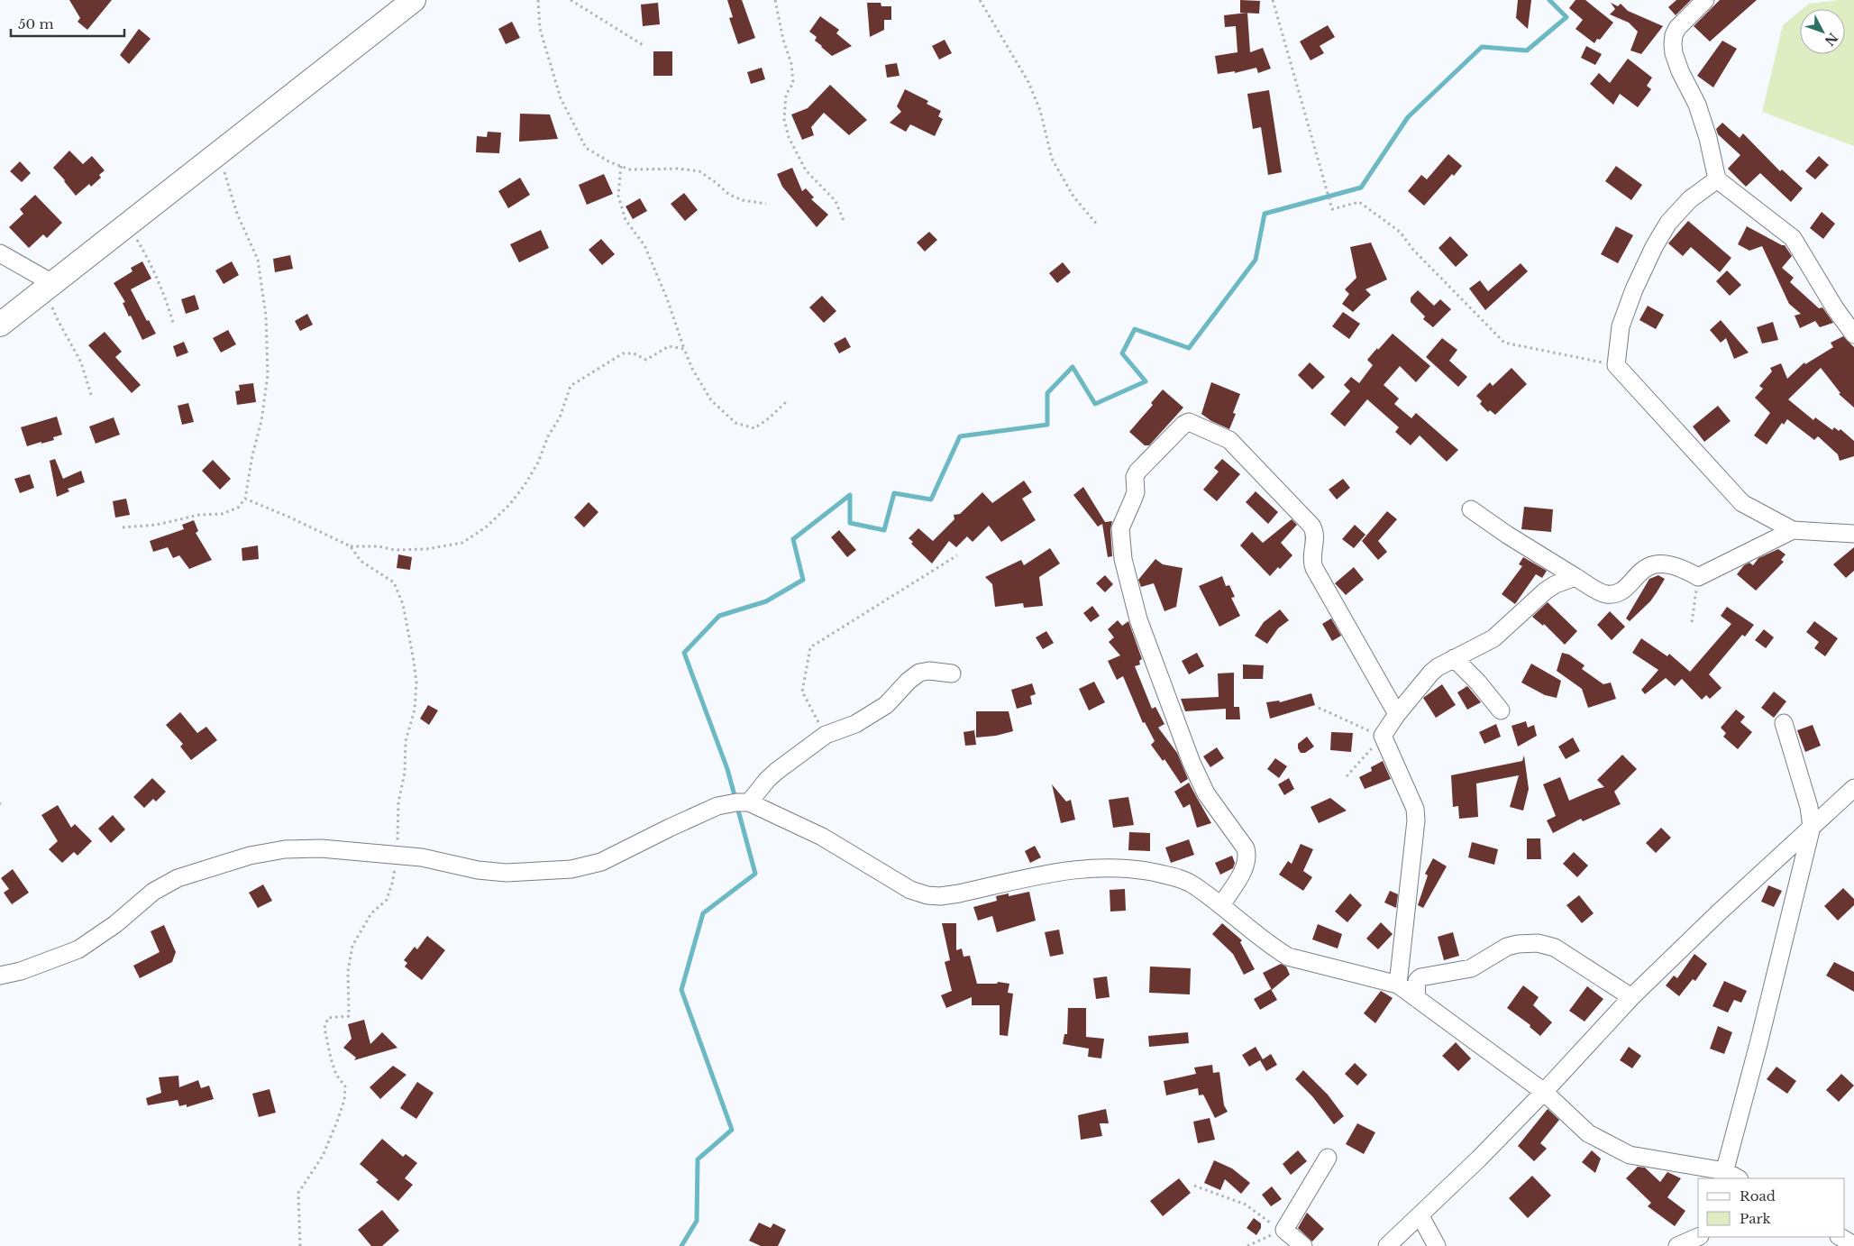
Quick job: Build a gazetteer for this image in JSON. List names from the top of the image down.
{
  "legend": ["Road", "Park"],
  "scale_bar": "50 m",
  "north": "bottom right"
}
